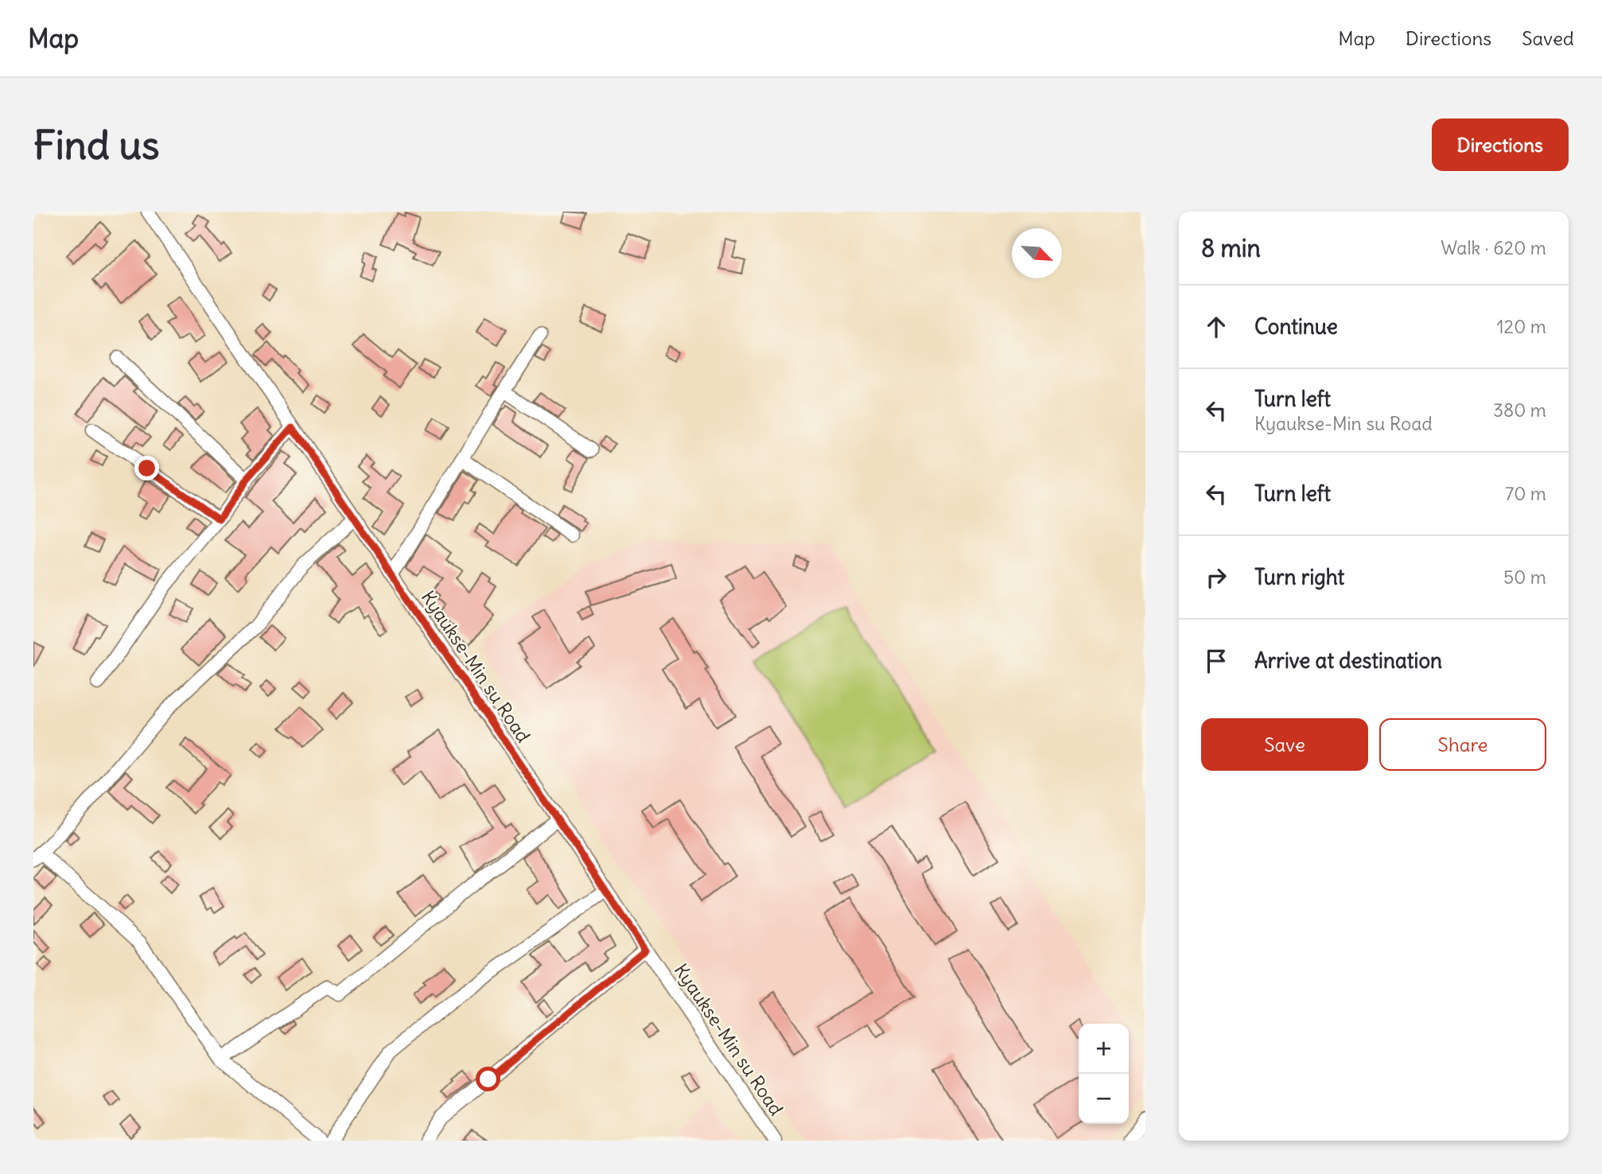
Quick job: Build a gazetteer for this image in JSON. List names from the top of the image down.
{
  "streets": {
    "street": ["Kyaukse-Min su Road"]
  },
  "north": "bottom right",
  "page": {
    "header": "Map",
    "nav": ["Map", "Directions", "Saved"],
    "buttons": [
      "Directions",
      ["Save", "Share"]
    ],
    "title": "Find us",
    "heading": ["8 min", "Walk · 620 m"],
    "list": [
      ["Continue", "120 m"],
      ["Turn left", "Kyaukse-Min su Road", "380 m"],
      ["Turn left", "70 m"],
      ["Turn right", "50 m"],
      "Arrive at destination"
    ],
    "map_buttons": ["+", "−"]
  }
}
